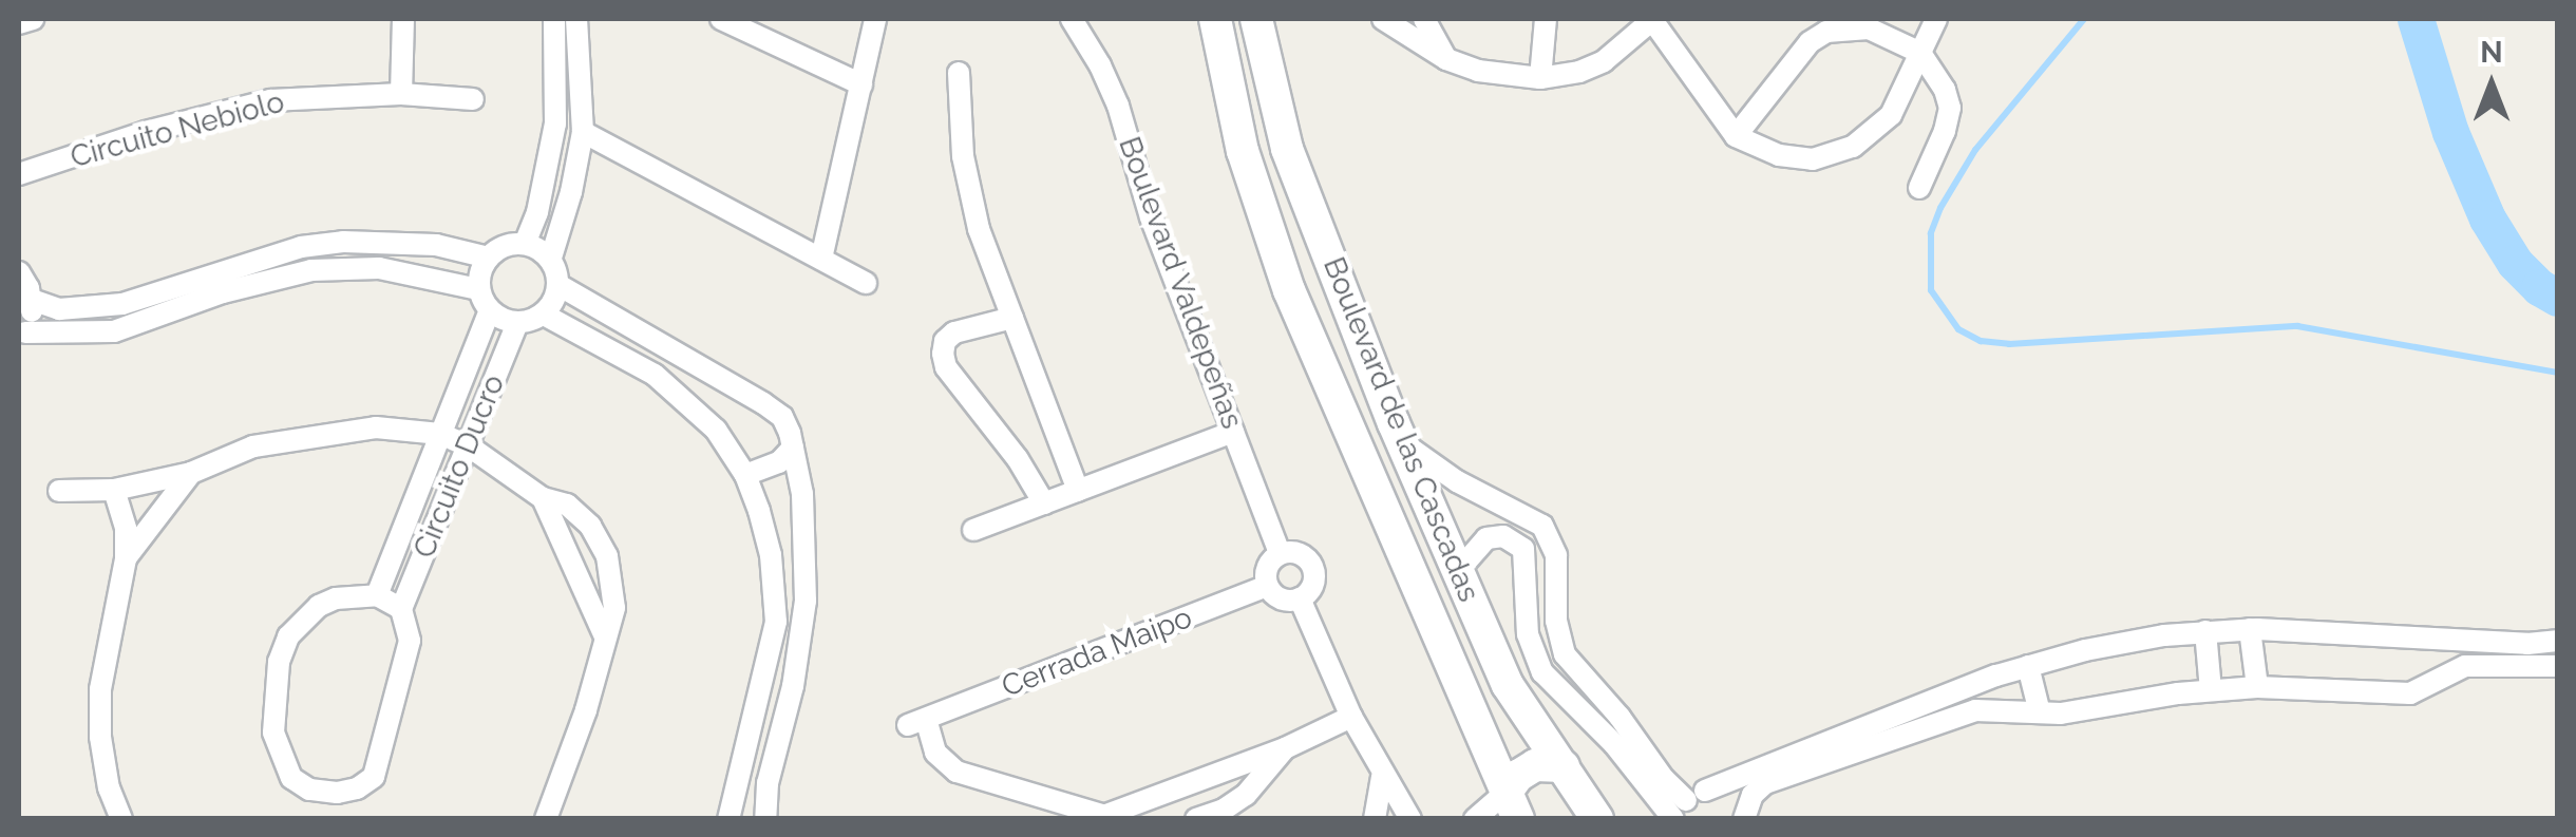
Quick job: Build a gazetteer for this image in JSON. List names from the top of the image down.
{
  "streets": {
    "main road": ["Boulevard de las Cascadas"],
    "street": [
      "Circuito Nebiolo",
      "Boulevard Valdepeñas",
      "Circuito Ducro",
      "Cerrada Maipo"
    ]
  },
  "crossings": [
    ["Boulevard Valdepeñas", "Cerrada Maipo"]
  ],
  "north": "top"
}
